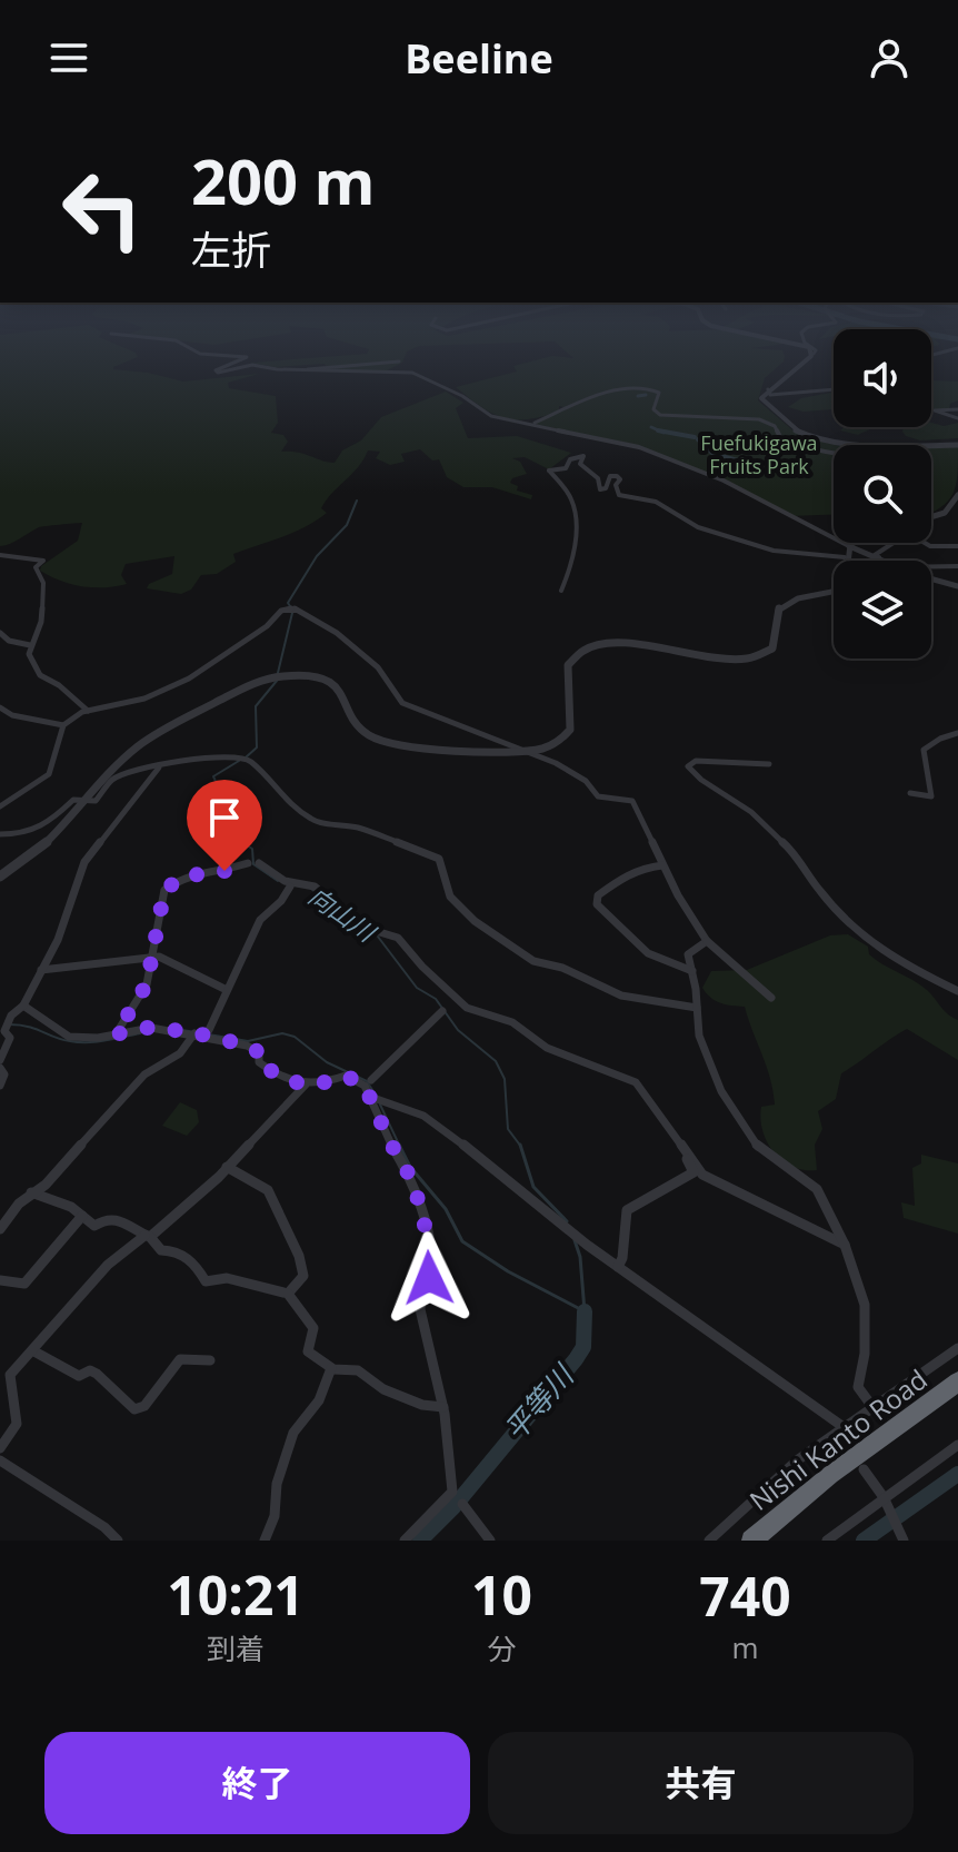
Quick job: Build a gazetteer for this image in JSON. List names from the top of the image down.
{
  "streets": {
    "highway": ["Nishi Kanto Road"]
  },
  "water": ["向山川", "平等川"],
  "parks": ["Fuefukigawa Fruits Park"],
  "page": {
    "header": "Beeline",
    "turn": ["200 m", "左折"],
    "eta": [
      "10:21",
      "到着",
      "10",
      "分",
      "740",
      "m"
    ],
    "buttons": ["終了", "共有"]
  }
}
